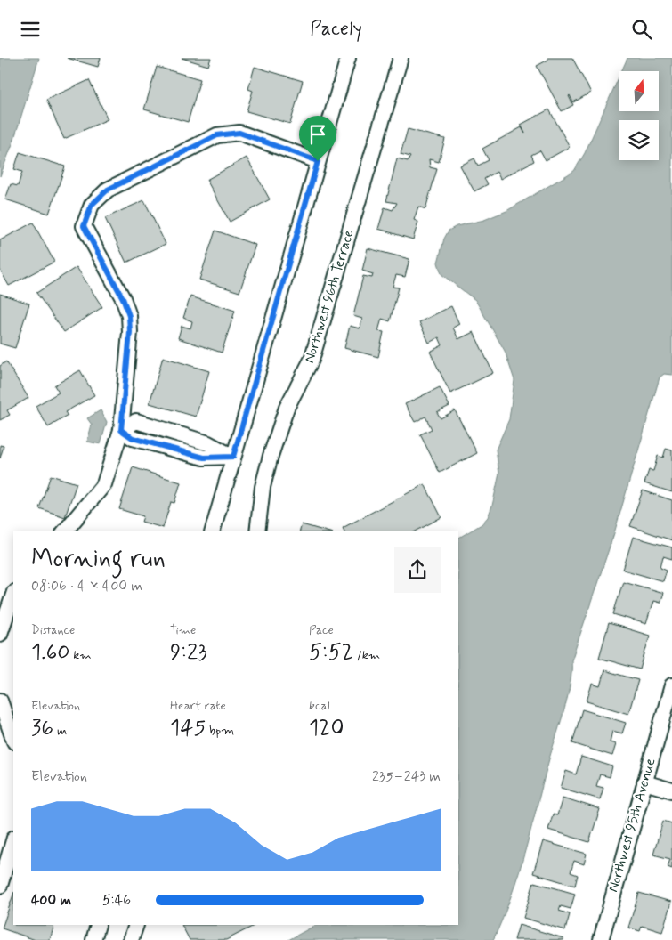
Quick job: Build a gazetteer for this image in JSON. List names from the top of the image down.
{
  "streets": {
    "street": ["Northwest 96th Terrace", "Northwest 95th Avenue"]
  },
  "north": "top",
  "page": {
    "header": "Pacely",
    "heading": ["Morning run", "08:06 · 4 × 400 m"],
    "stats": [
      ["Distance", "1.60 km"],
      ["Time", "9:23"],
      ["Pace", "5:52 /km"],
      ["Elevation", "36 m"],
      ["Heart rate", "145 bpm"],
      ["kcal", "120"]
    ],
    "chart": ["Elevation", "235–243 m"],
    "list": [
      {
        "name": "400 m",
        "note": "5:46"
      }
    ]
  }
}
